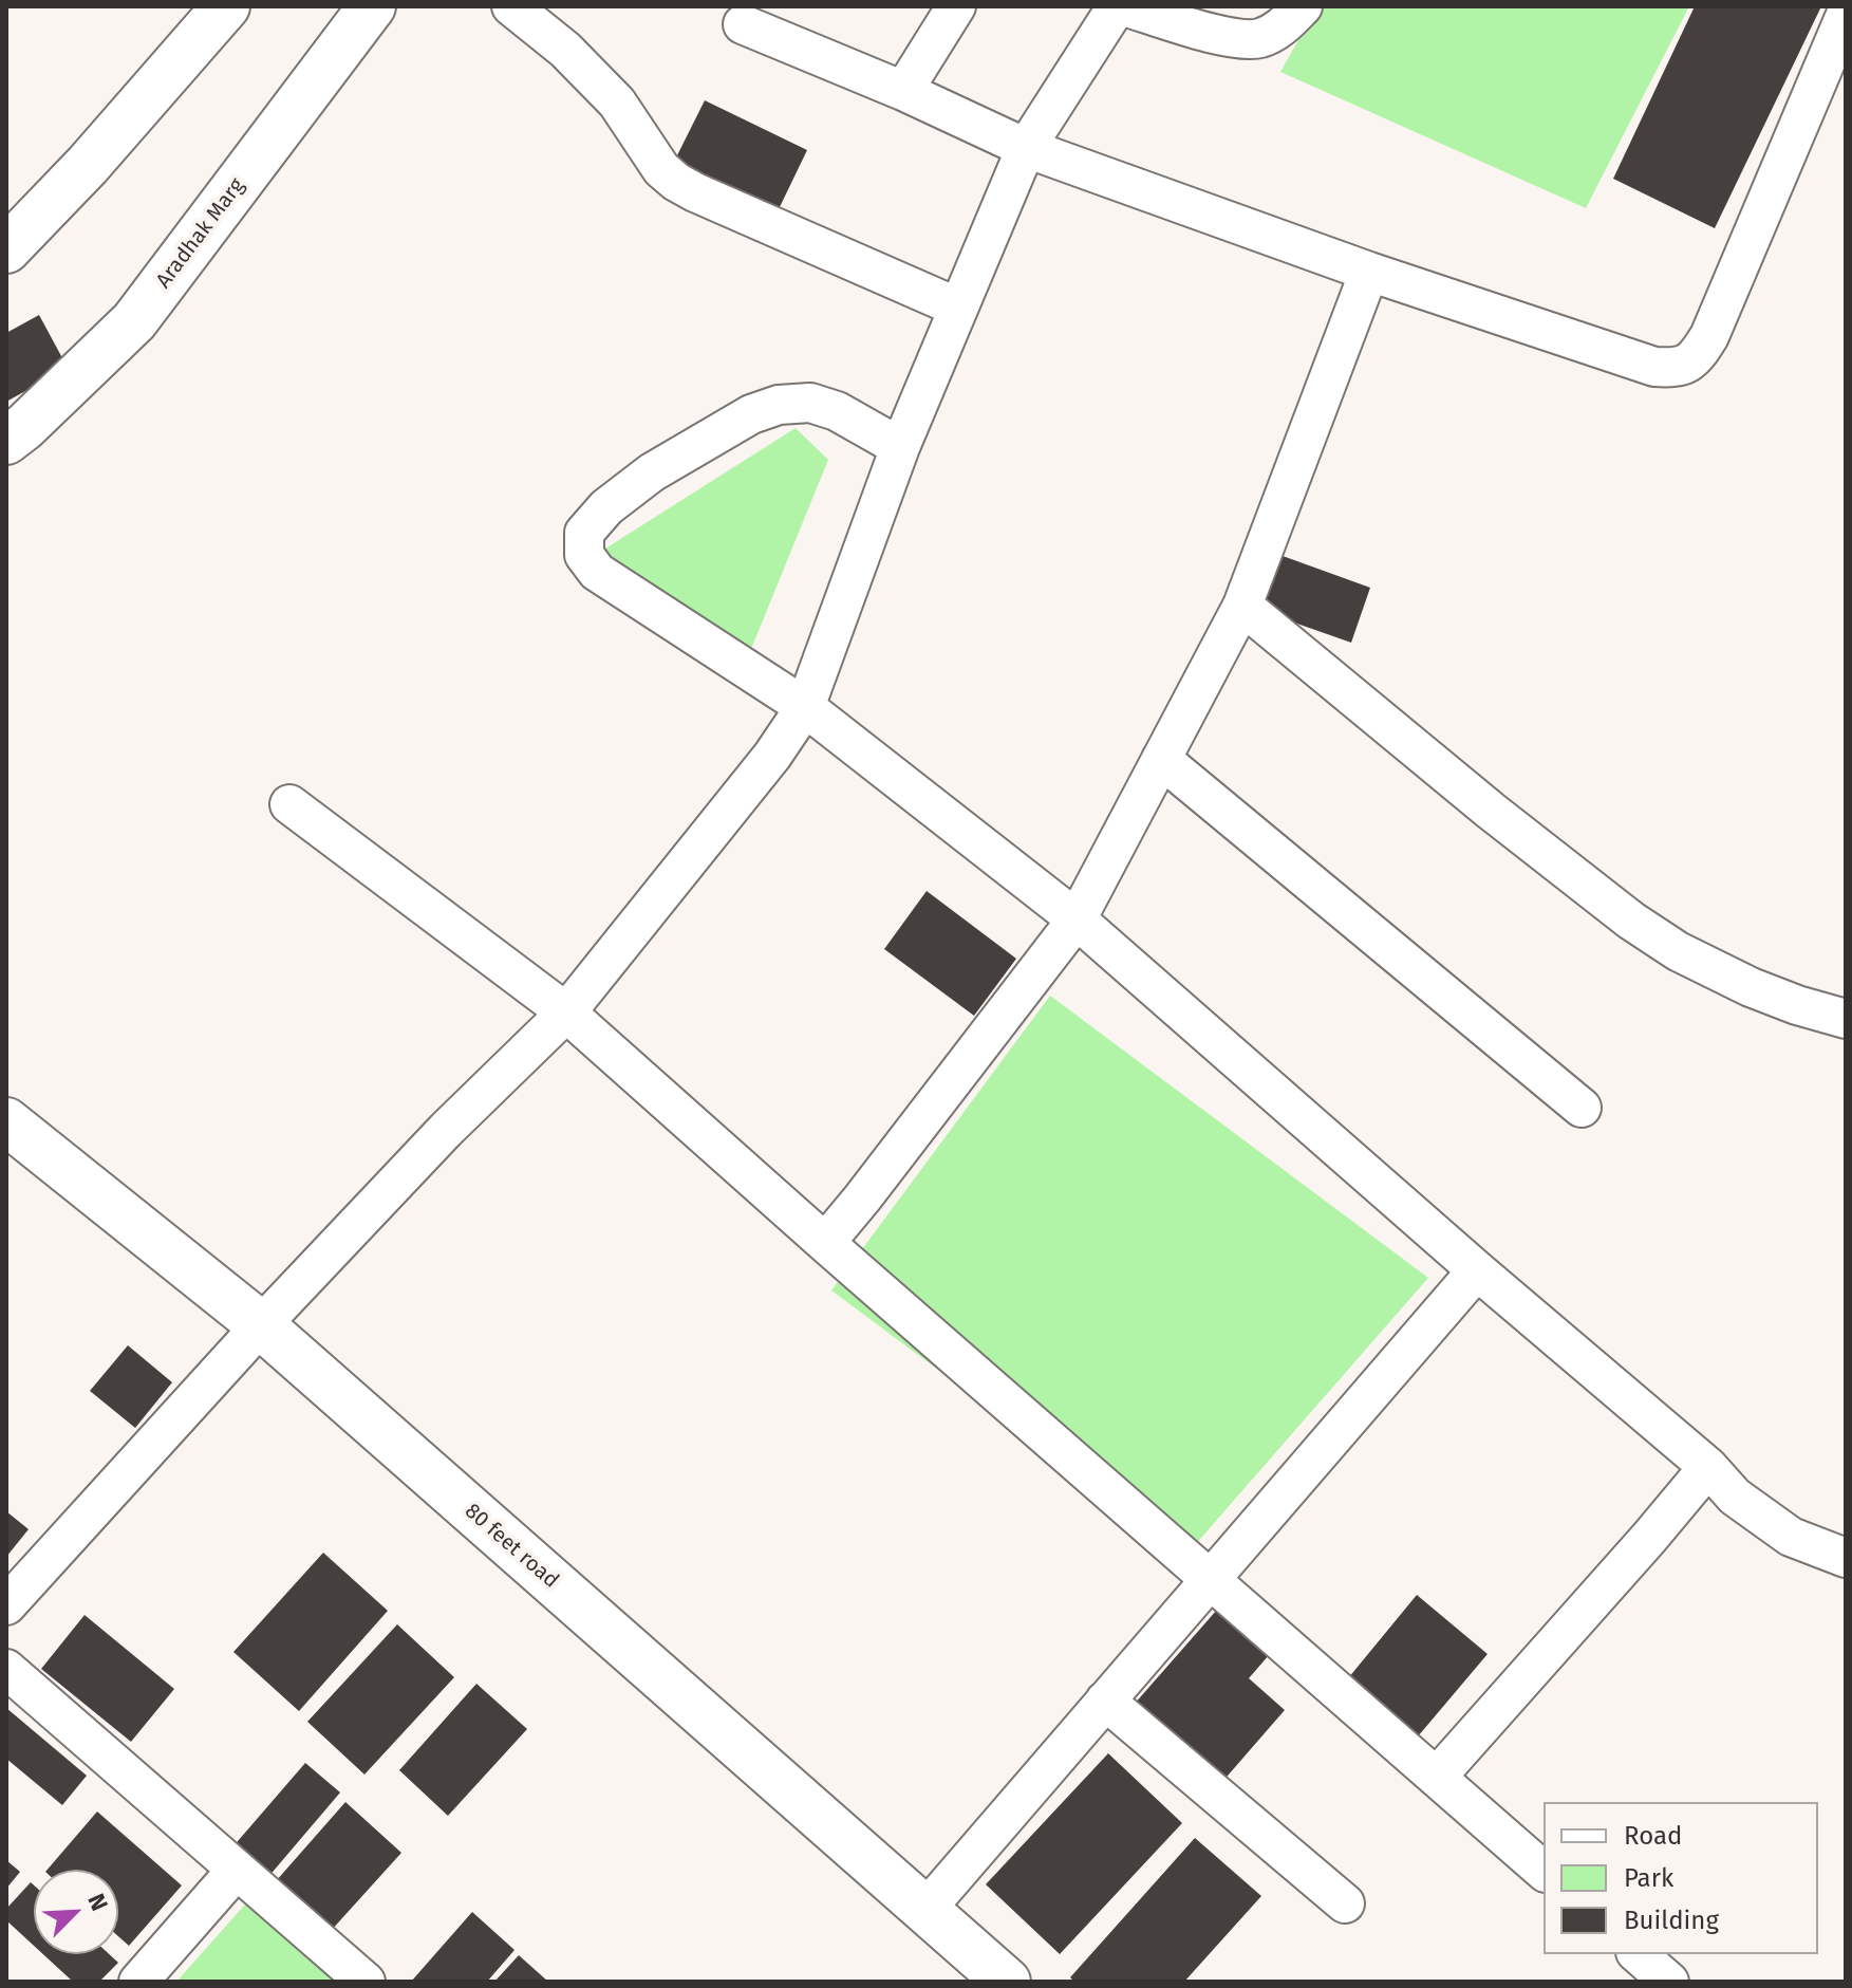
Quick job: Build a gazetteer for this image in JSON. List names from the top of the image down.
{
  "streets": {
    "street": ["Aradhak Marg", "80 feet road"]
  },
  "legend": ["Road", "Park", "Building"],
  "north": "top right"
}
